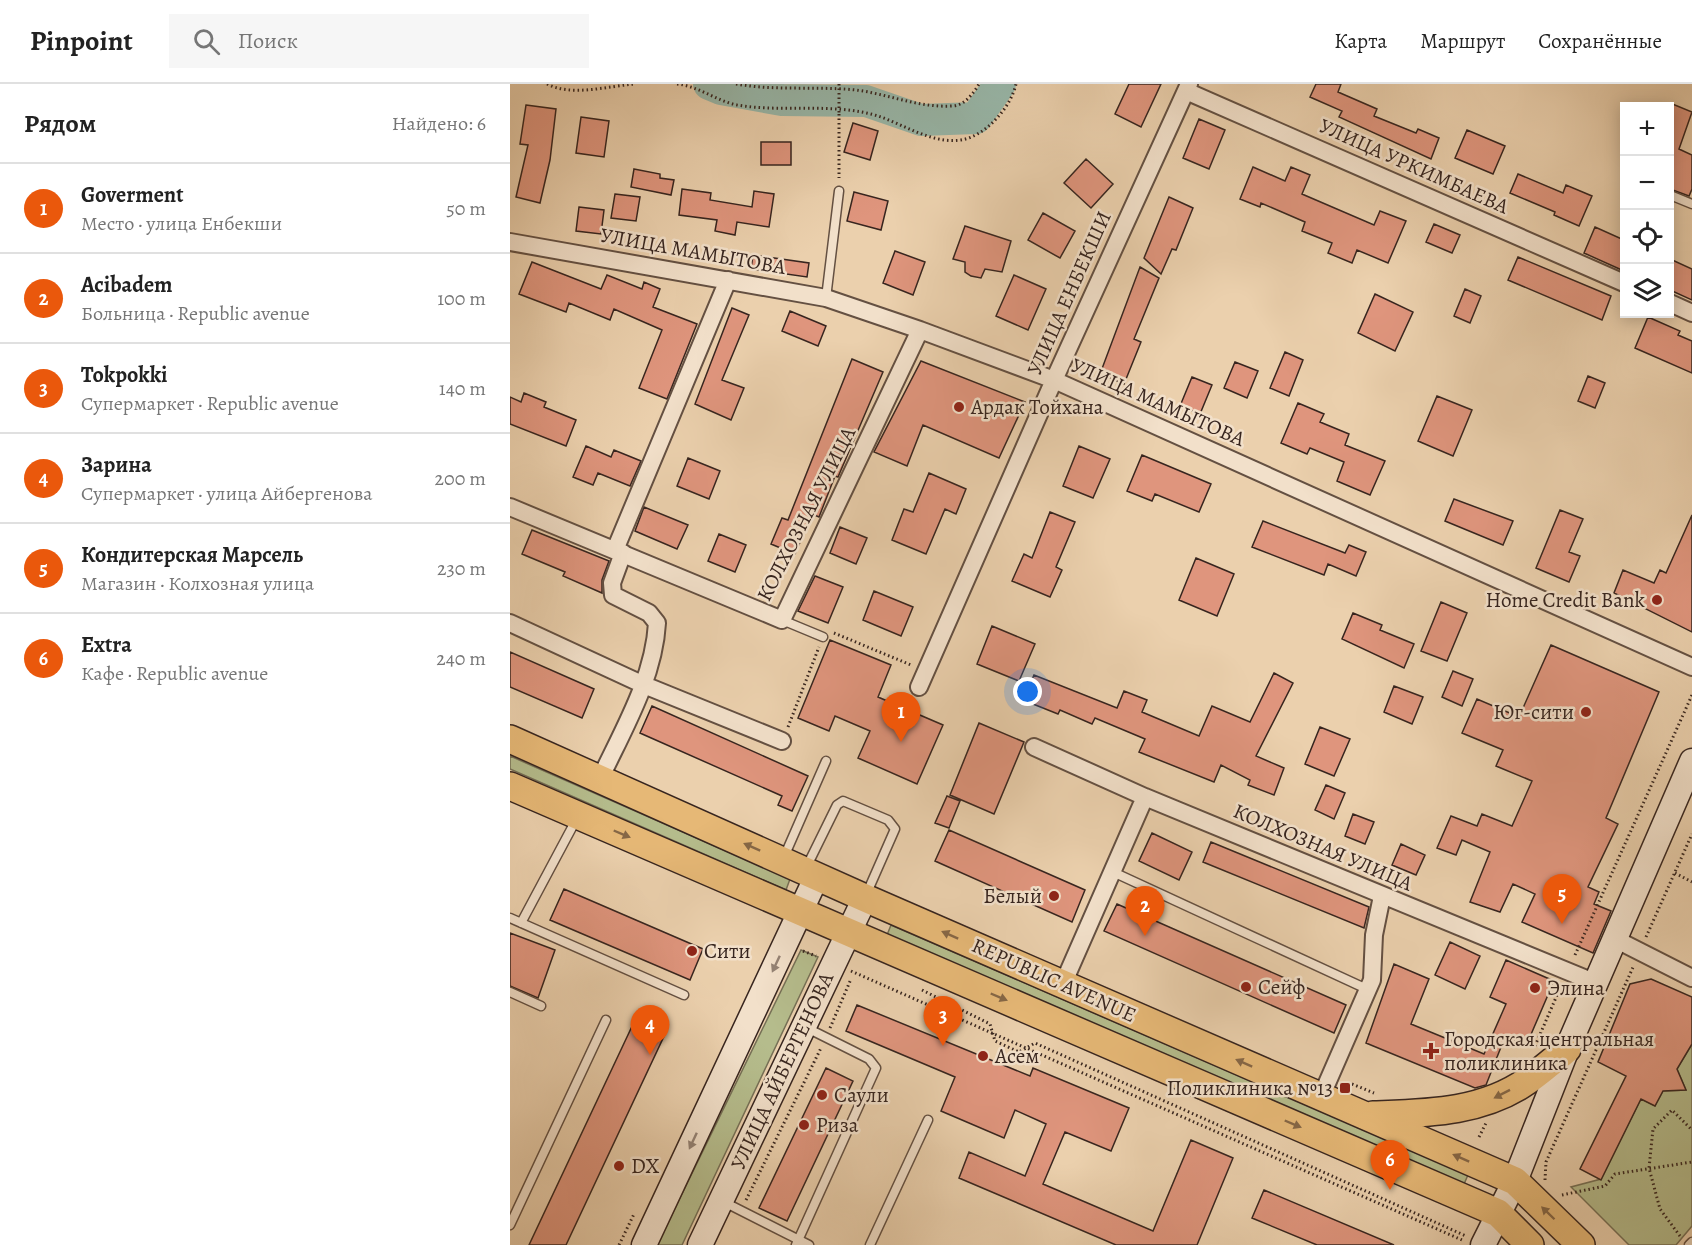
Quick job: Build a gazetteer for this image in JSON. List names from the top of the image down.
{
  "streets": {
    "main road": ["REPUBLIC AVENUE"],
    "street": [
      "УЛИЦА УРКИМБАЕВА",
      "УЛИЦА МАМЫТОВА",
      "УЛИЦА ЕНБЕКШИ",
      "КОЛХОЗНАЯ УЛИЦА",
      "УЛИЦА АЙБЕРГЕНОВА"
    ]
  },
  "crossings": [
    ["УЛИЦА УРКИМБАЕВА", "УЛИЦА ЕНБЕКШИ"],
    ["УЛИЦА МАМЫТОВА", "УЛИЦА ЕНБЕКШИ"],
    ["УЛИЦА МАМЫТОВА", "КОЛХОЗНАЯ УЛИЦА"],
    ["REPUBLIC AVENUE", "УЛИЦА АЙБЕРГЕНОВА"]
  ],
  "places": {
    "other": [
      "Ардак Тойхана",
      "Home Credit Bank",
      "Юг-сити",
      "Белый",
      "Сити",
      "Сейф",
      "Элина",
      "Асем",
      "Саули",
      "Риза",
      "DX"
    ],
    "health": ["Городская центральная поликлиника"],
    "transit": ["Поликлиника №13"]
  },
  "page": {
    "header": "Pinpoint",
    "search": "Поиск",
    "nav": ["Карта", "Маршрут", "Сохранённые"],
    "heading": ["Рядом", "Найдено: 6"],
    "map_buttons": ["+", "−"],
    "list": [
      {
        "mark": "1",
        "name": "Goverment",
        "note": "Место · улица Енбекши",
        "value": "50 m"
      },
      {
        "mark": "2",
        "name": "Acibadem",
        "note": "Больница · Republic avenue",
        "value": "100 m"
      },
      {
        "mark": "3",
        "name": "Tokpokki",
        "note": "Супермаркет · Republic avenue",
        "value": "140 m"
      },
      {
        "mark": "4",
        "name": "Зарина",
        "note": "Супермаркет · улица Айбергенова",
        "value": "200 m"
      },
      {
        "mark": "5",
        "name": "Кондитерская Марсель",
        "note": "Магазин · Колхозная улица",
        "value": "230 m"
      },
      {
        "mark": "6",
        "name": "Extra",
        "note": "Кафе · Republic avenue",
        "value": "240 m"
      }
    ],
    "pins": [
      "1",
      "5",
      "2",
      "3",
      "4",
      "6"
    ]
  }
}
